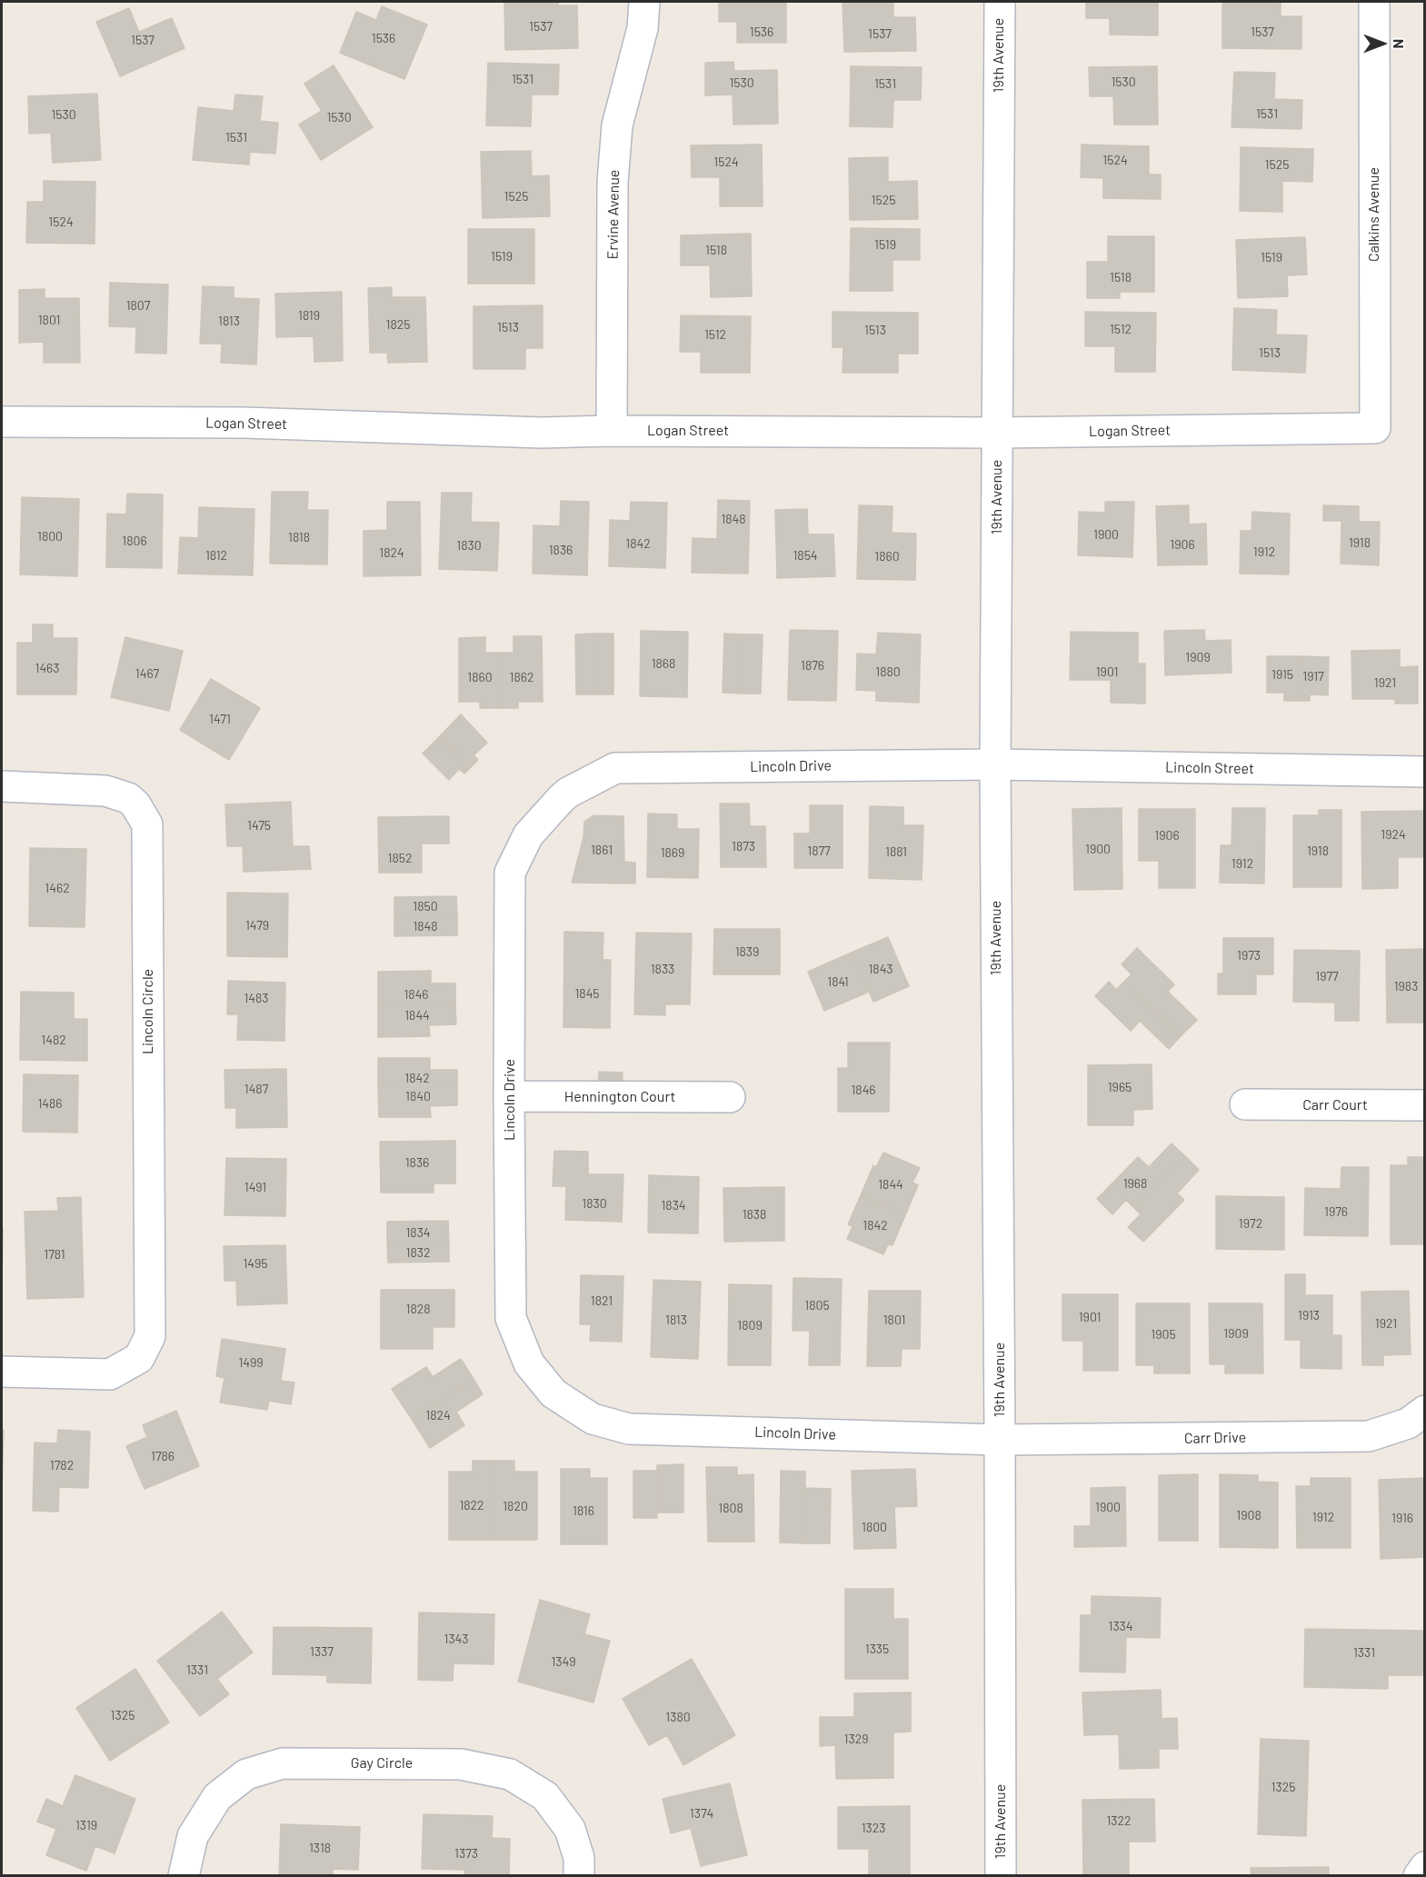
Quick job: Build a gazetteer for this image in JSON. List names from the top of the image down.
{
  "streets": {
    "street": [
      "19th Avenue",
      "Ervine Avenue",
      "Calkins Avenue",
      "Logan Street",
      "Lincoln Drive",
      "Lincoln Street",
      "Lincoln Circle",
      "Hennington Court",
      "Carr Court",
      "Carr Drive",
      "Gay Circle"
    ]
  },
  "crossings": [
    ["19th Avenue", "Logan Street"],
    ["19th Avenue", "Lincoln Drive"],
    ["19th Avenue", "Lincoln Street"],
    ["19th Avenue", "Carr Drive"],
    ["Ervine Avenue", "Logan Street"],
    ["Calkins Avenue", "Logan Street"],
    ["Lincoln Drive", "Lincoln Street"],
    ["Lincoln Drive", "Hennington Court"],
    ["Lincoln Drive", "Carr Drive"]
  ],
  "house_numbers": [
    "1537",
    "1536",
    "1537",
    "1537",
    "1536",
    "1537",
    "1531",
    "1530",
    "1530",
    "1531",
    "1531",
    "1530",
    "1530",
    "1531",
    "1524",
    "1524",
    "1525",
    "1525",
    "1525",
    "1524",
    "1519",
    "1518",
    "1519",
    "1519",
    "1518",
    "1807",
    "1819",
    "1801",
    "1813",
    "1825",
    "1513",
    "1512",
    "1513",
    "1512",
    "1513",
    "1848",
    "1900",
    "1800",
    "1818",
    "1806",
    "1918",
    "1842",
    "1906",
    "1830",
    "1836",
    "1912",
    "1824",
    "1812",
    "1854",
    "1860",
    "1909",
    "1868",
    "1876",
    "1463",
    "1880",
    "1901",
    "1467",
    "1915",
    "1917",
    "1860",
    "1862",
    "1921",
    "1471",
    "1475",
    "1924",
    "1906",
    "1873",
    "1900",
    "1861",
    "1877",
    "1918",
    "1881",
    "1869",
    "1852",
    "1912",
    "1462",
    "1850",
    "1479",
    "1848",
    "1839",
    "1973",
    "1833",
    "1843",
    "1977",
    "1841",
    "1983",
    "1845",
    "1846",
    "1483",
    "1844",
    "1482",
    "1842",
    "1965",
    "1487",
    "1846",
    "1840",
    "1486",
    "1836",
    "1968",
    "1844",
    "1491",
    "1830",
    "1834",
    "1976",
    "1838",
    "1972",
    "1842",
    "1834",
    "1832",
    "1781",
    "1495",
    "1821",
    "1805",
    "1828",
    "1913",
    "1901",
    "1813",
    "1801",
    "1921",
    "1809",
    "1909",
    "1905",
    "1499",
    "1824",
    "1786",
    "1782",
    "1822",
    "1820",
    "1900",
    "1808",
    "1816",
    "1908",
    "1912",
    "1916",
    "1800",
    "1334",
    "1343",
    "1335",
    "1337",
    "1331",
    "1349",
    "1331",
    "1325",
    "1380",
    "1329",
    "1325",
    "1374",
    "1322",
    "1319",
    "1323",
    "1318",
    "1373"
  ],
  "north": "right"
}
